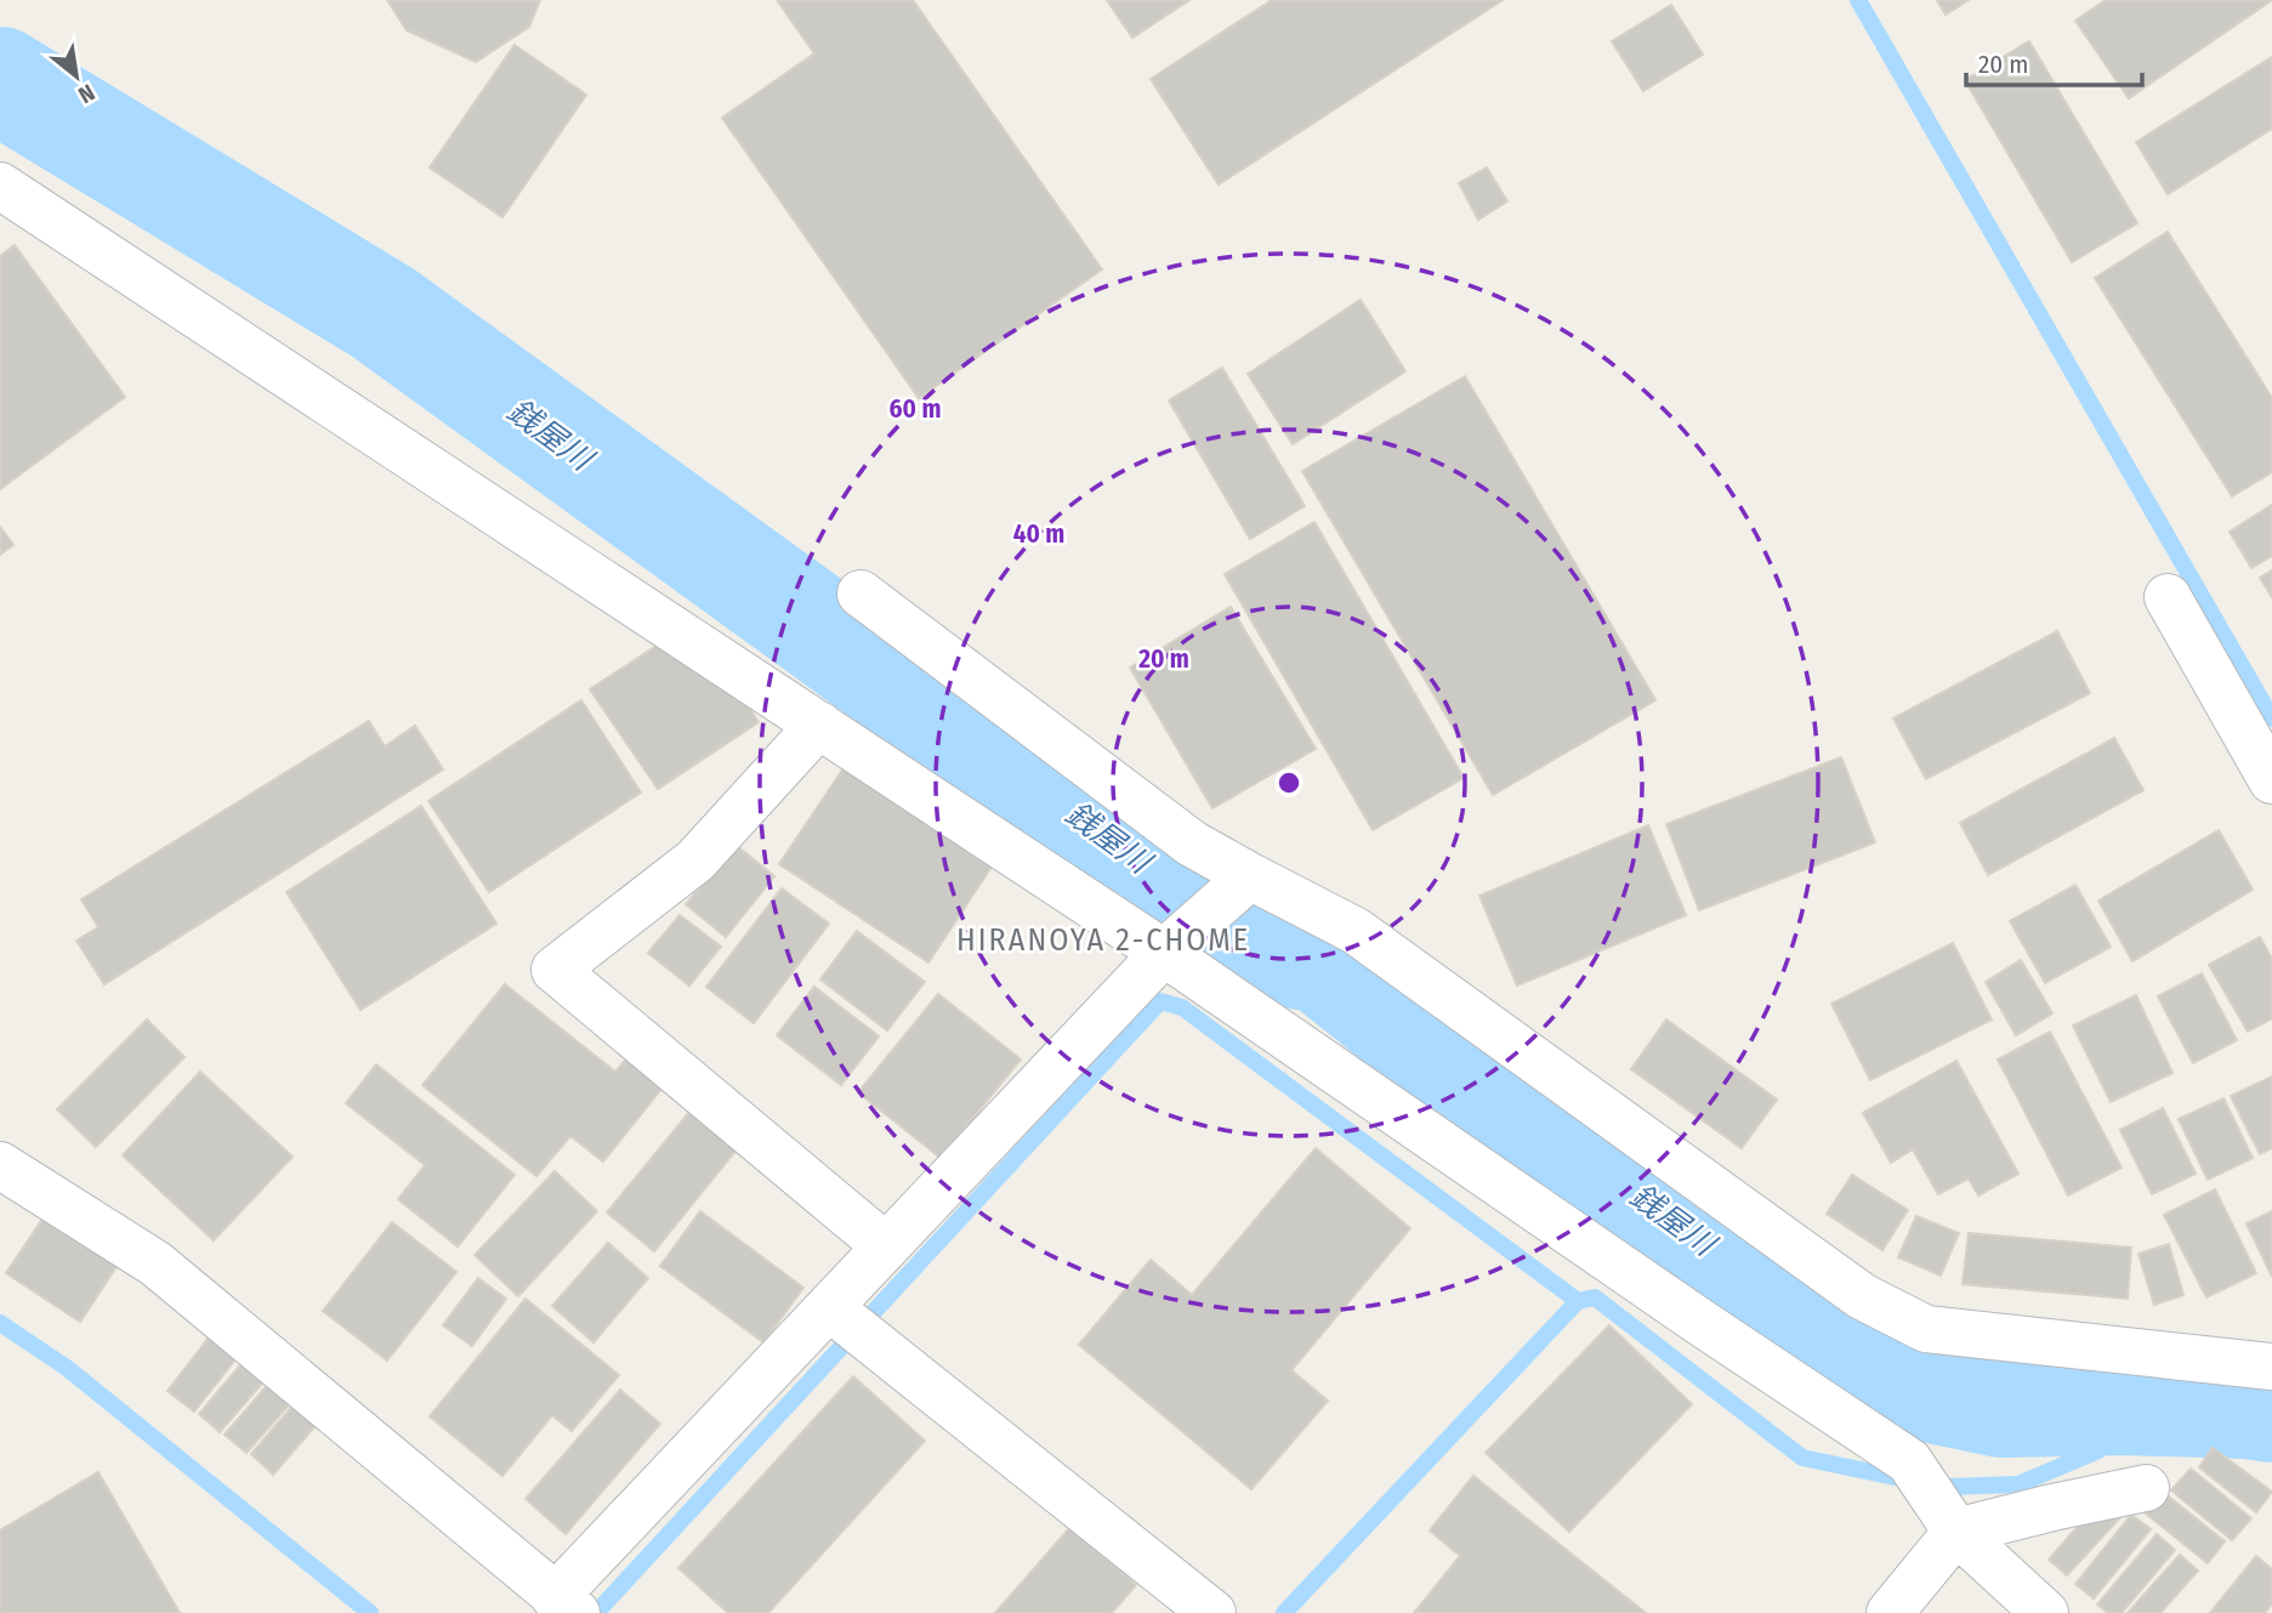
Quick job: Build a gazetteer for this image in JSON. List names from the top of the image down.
{
  "districts": ["HIRANOYA 2-CHOME"],
  "water": ["銭屋川"],
  "scale_bar": "20 m",
  "north": "bottom right",
  "rings": ["60 m", "40 m", "20 m"]
}
